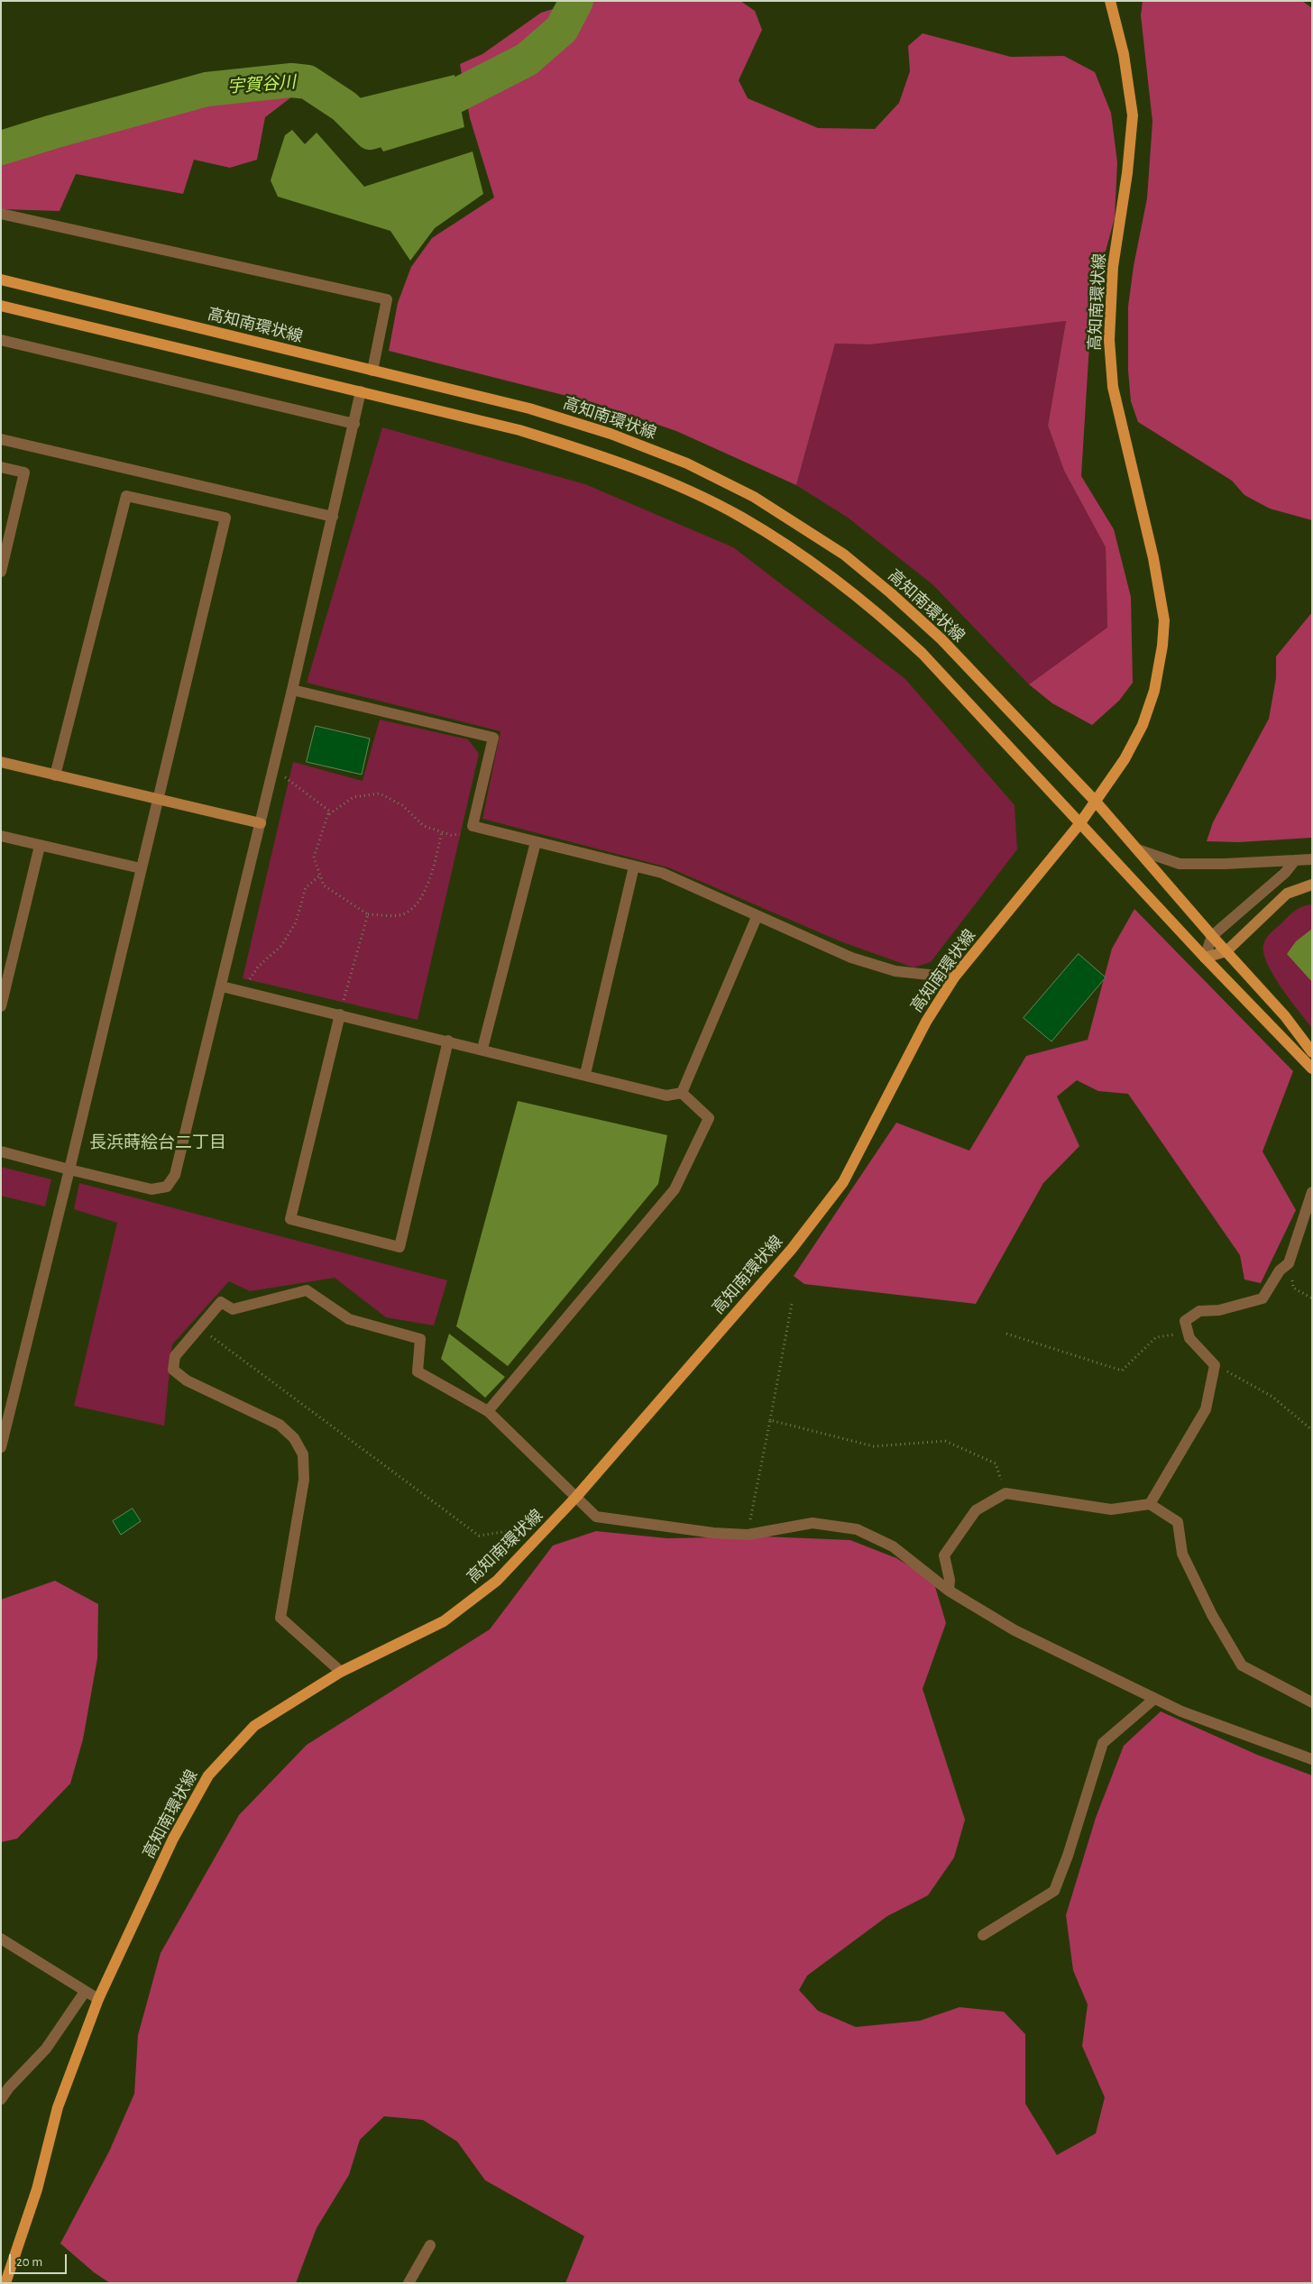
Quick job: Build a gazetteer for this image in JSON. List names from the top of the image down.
{
  "streets": {
    "main road": ["高知南環状線"]
  },
  "districts": ["長浜蒔絵台二丁目"],
  "water": ["宇賀谷川"],
  "scale_bar": "20 m"
}
